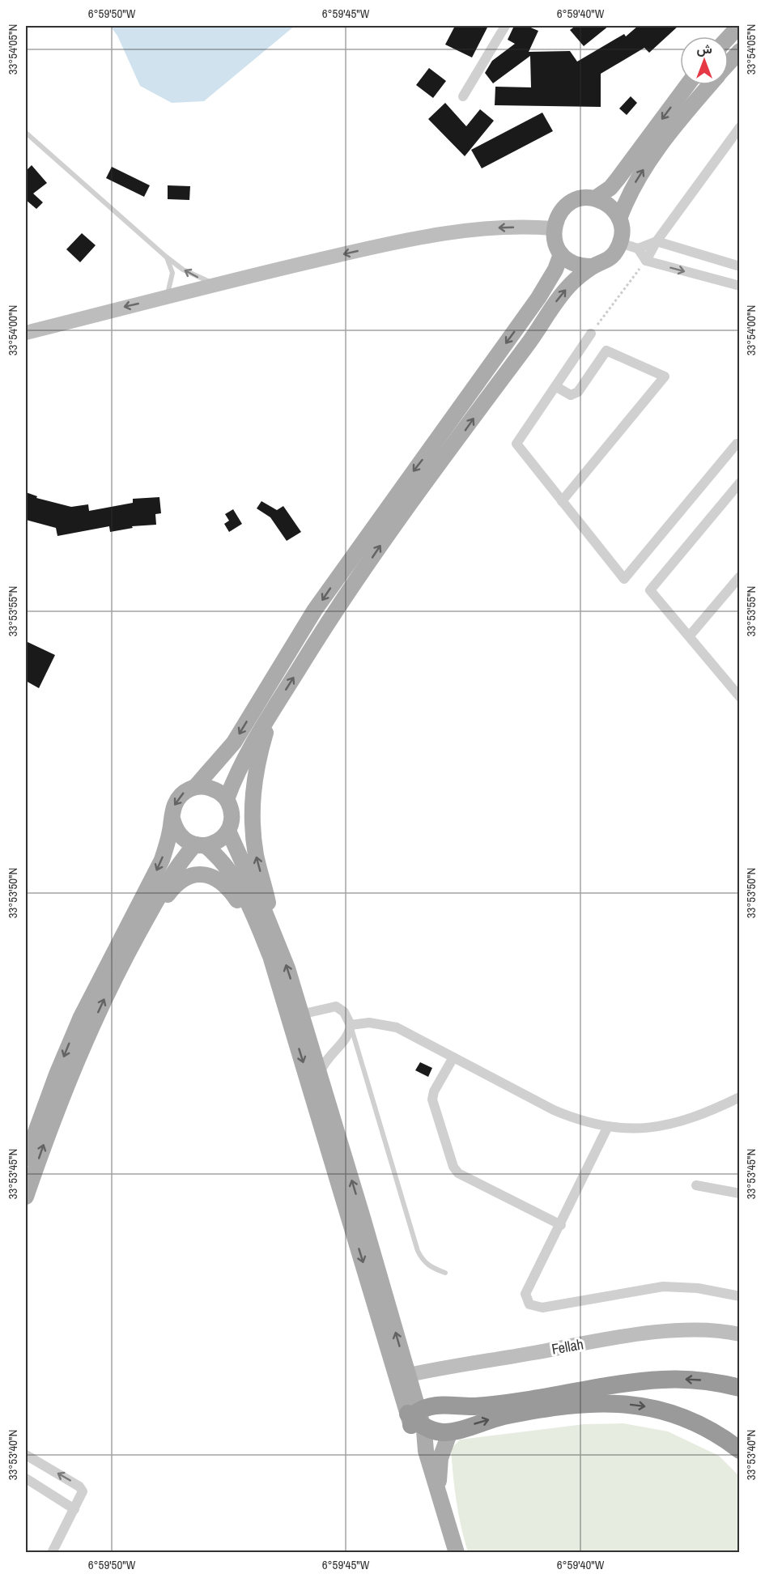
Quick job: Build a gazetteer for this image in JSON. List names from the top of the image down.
{
  "streets": {
    "main road": ["Fellah"]
  },
  "north": "top",
  "coordinates": [
    "6°59'50\"W",
    "6°59'45\"W",
    "6°59'40\"W",
    "33°54'05\"N",
    "33°54'00\"N",
    "33°53'55\"N",
    "33°53'50\"N",
    "33°53'45\"N",
    "33°53'40\"N"
  ]
}
